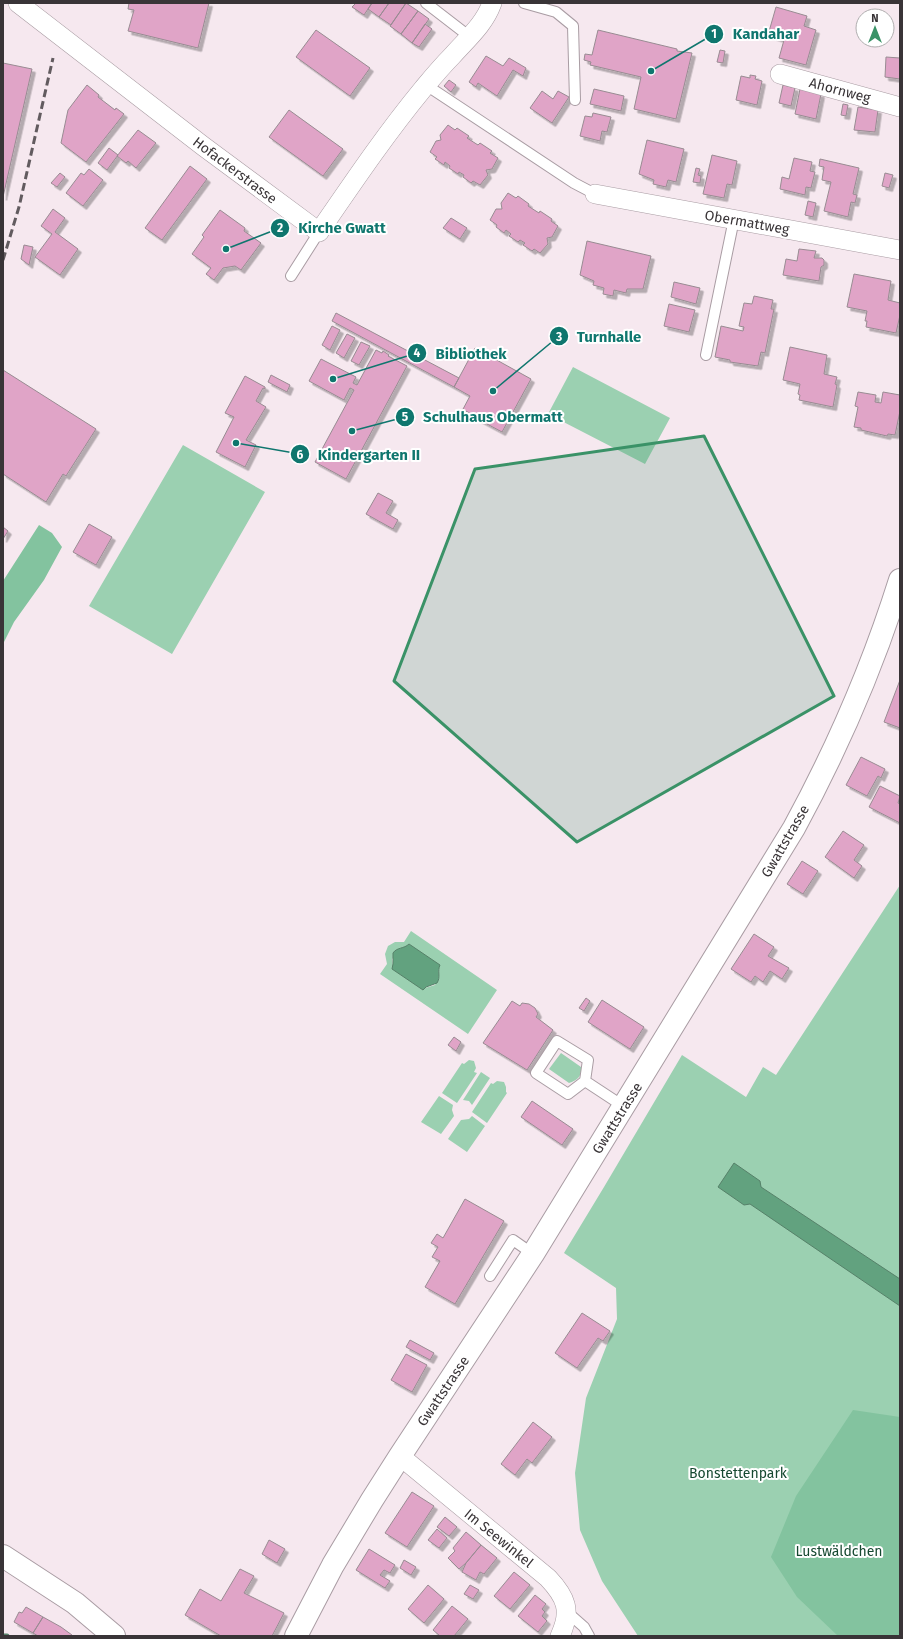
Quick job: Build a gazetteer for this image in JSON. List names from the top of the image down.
{
  "streets": {
    "main road": ["Gwattstrasse"],
    "street": [
      "Ahornweg",
      "Hofackerstrasse",
      "Obermattweg",
      "Im Seewinkel"
    ]
  },
  "crossings": [
    ["Gwattstrasse", "Im Seewinkel"]
  ],
  "parks": ["Bonstettenpark", "Lustwäldchen"],
  "places": [
    "Kandahar",
    "Kirche Gwatt",
    "Bibliothek",
    "Turnhalle",
    "Schulhaus Obermatt",
    "Kindergarten II"
  ],
  "north": "top"
}
